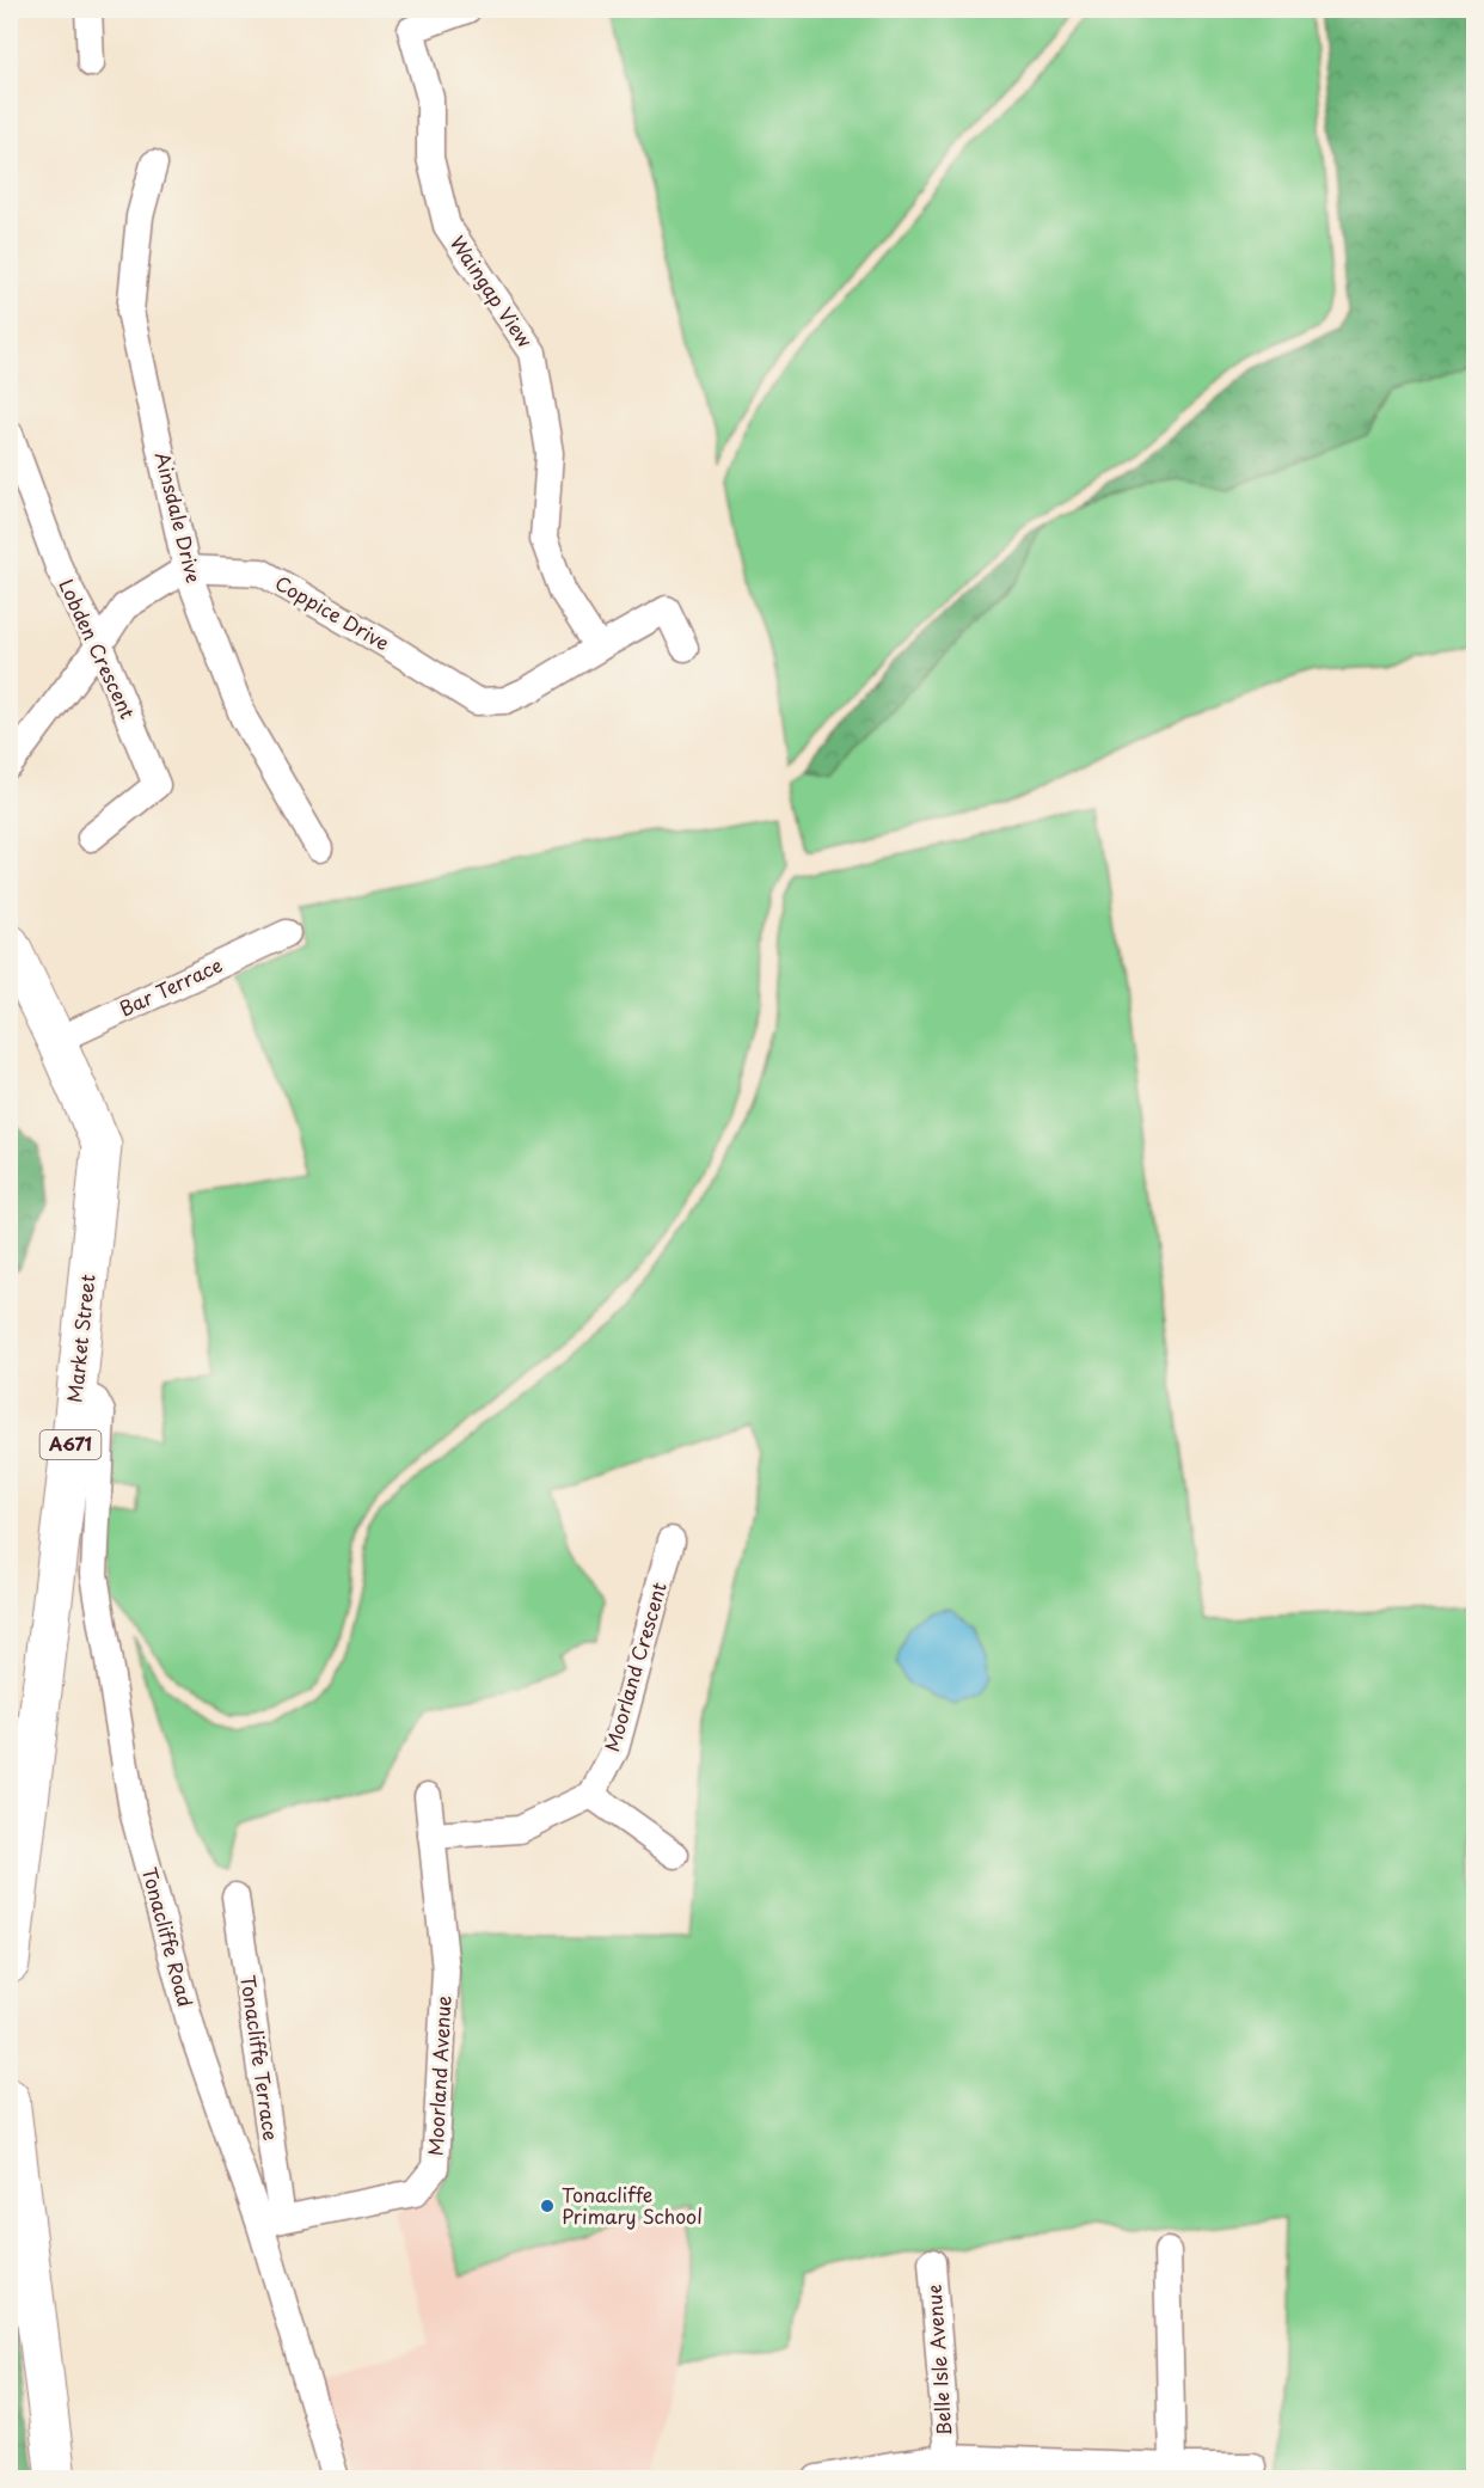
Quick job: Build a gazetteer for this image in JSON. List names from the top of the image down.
{
  "streets": {
    "main road": ["Market Street", "A671"],
    "street": [
      "Waingap View",
      "Ainsdale Drive",
      "Coppice Drive",
      "Lobden Crescent",
      "Bar Terrace",
      "Moorland Crescent",
      "Tonacliffe Road",
      "Tonacliffe Terrace",
      "Moorland Avenue",
      "Belle Isle Avenue"
    ]
  },
  "crossings": [
    ["Waingap View", "Coppice Drive"],
    ["Ainsdale Drive", "Coppice Drive"],
    ["Bar Terrace", "Market Street"],
    ["Market Street", "Tonacliffe Road"],
    ["Tonacliffe Road", "Tonacliffe Terrace"],
    ["Tonacliffe Road", "Moorland Avenue"],
    ["Tonacliffe Terrace", "Moorland Avenue"]
  ],
  "places": ["Tonacliffe Primary School"]
}
